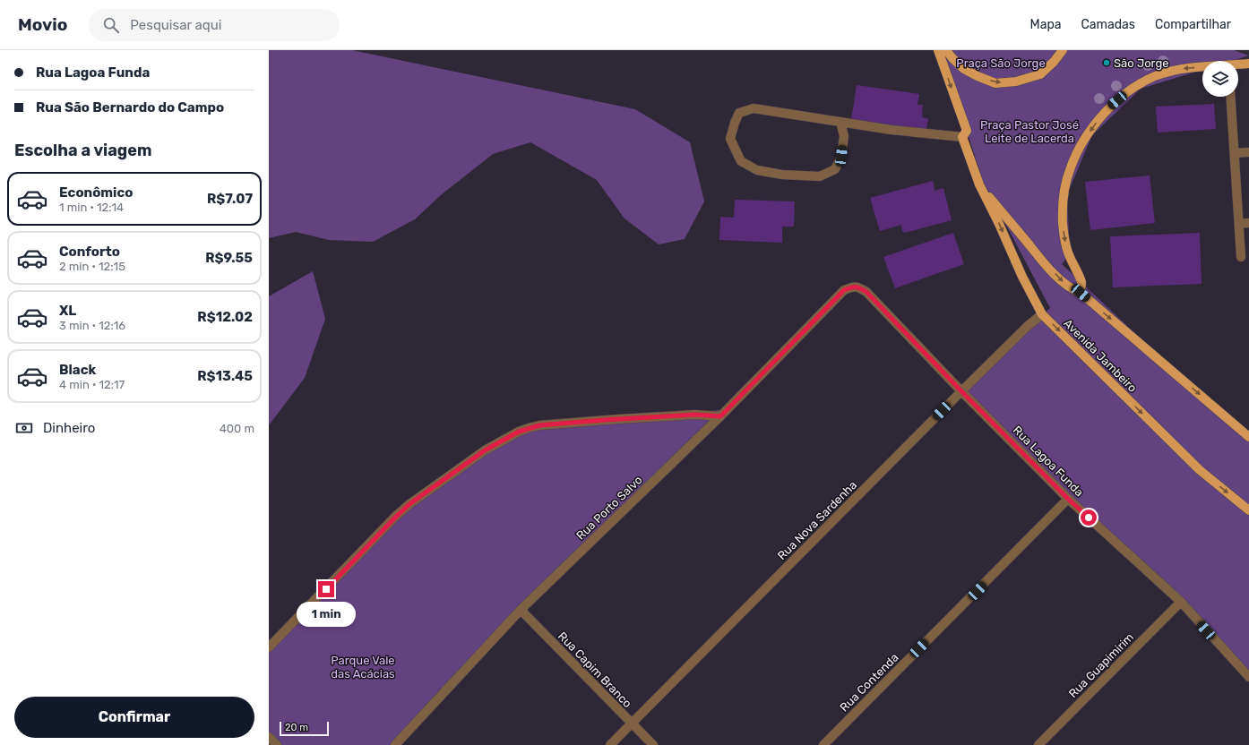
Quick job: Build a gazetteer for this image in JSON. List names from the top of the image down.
{
  "streets": {
    "main road": ["Avenida Jambeiro"],
    "street": [
      "Rua Lagoa Funda",
      "Rua Porto Salvo",
      "Rua Nova Sardenha",
      "Rua Guapimirim",
      "Rua Capim Branco",
      "Rua Contenda"
    ]
  },
  "crossings": [
    ["Avenida Jambeiro", "Rua Nova Sardenha"],
    ["Rua Lagoa Funda", "Rua Porto Salvo"],
    ["Rua Lagoa Funda", "Rua Nova Sardenha"],
    ["Rua Lagoa Funda", "Rua Guapimirim"],
    ["Rua Lagoa Funda", "Rua Contenda"],
    ["Rua Porto Salvo", "Rua Capim Branco"],
    ["Rua Nova Sardenha", "Rua Capim Branco"]
  ],
  "parks": ["Praça São Jorge", "Praça Pastor José Leite de Lacerda", "Parque Vale das Acácias"],
  "places": ["São Jorge"],
  "scale_bar": "20 m",
  "page": {
    "header": "Movio",
    "search": "Pesquisar aqui",
    "nav": ["Mapa", "Camadas", "Compartilhar"],
    "banner": ["Rua Lagoa Funda", "Rua São Bernardo do Campo"],
    "heading": "Escolha a viagem",
    "list": [
      {
        "name": "Econômico",
        "note": "1 min · 12:14",
        "value": "R$7.07"
      },
      {
        "name": "Conforto",
        "note": "2 min · 12:15",
        "value": "R$9.55"
      },
      {
        "name": "XL",
        "note": "3 min · 12:16",
        "value": "R$12.02"
      },
      {
        "name": "Black",
        "note": "4 min · 12:17",
        "value": "R$13.45"
      }
    ],
    "pay": ["Dinheiro", "400 m"],
    "bubble": "1 min",
    "buttons": "Confirmar",
    "scale": "20 m"
  }
}
